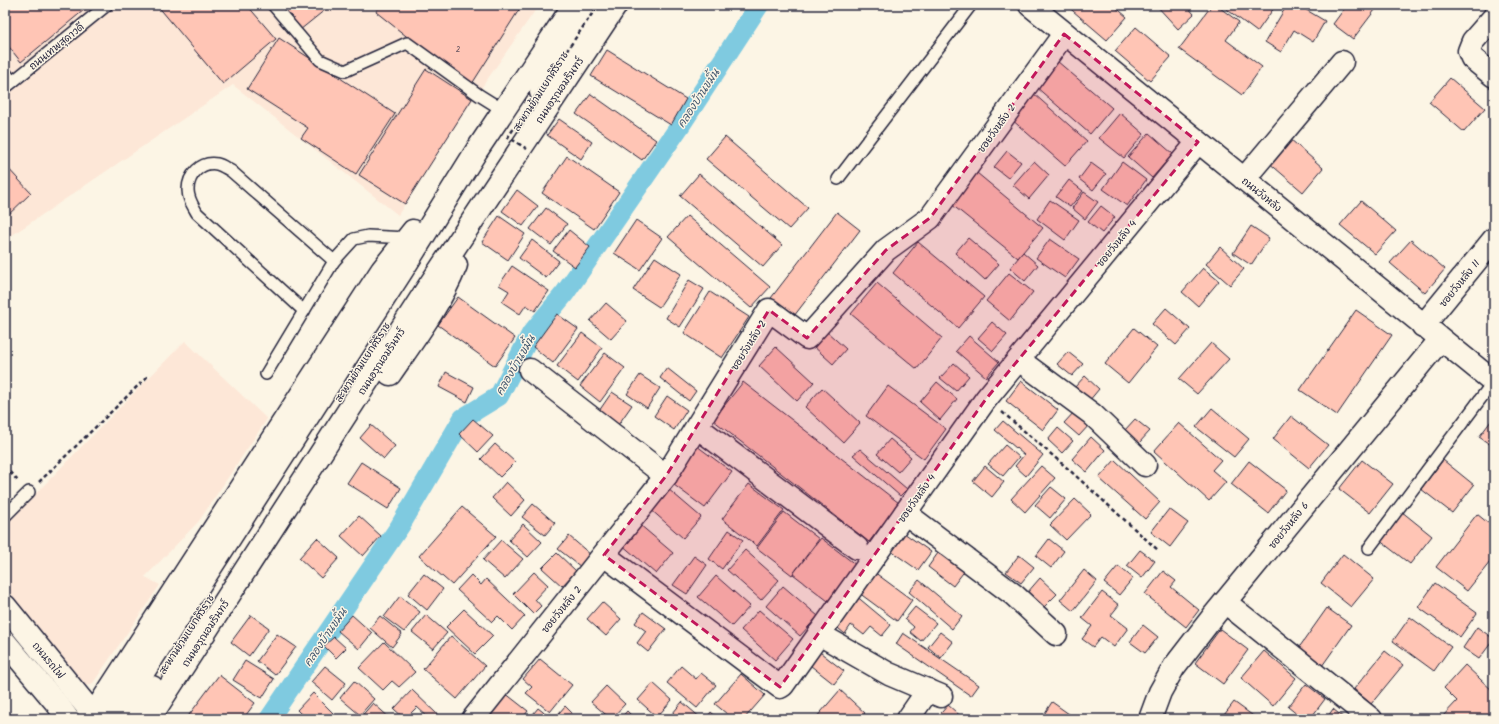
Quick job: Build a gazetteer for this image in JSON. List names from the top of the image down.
{
  "streets": {
    "main road": [
      "ถนนอรุณอมรินทร์",
      "สะพานข้ามแยกศิริราช",
      "ซอยวังหลัง 2",
      "ถนนวังหลัง",
      "ซอยวังหลัง 4",
      "ซอยวังหลัง 11",
      "ซอยวังหลัง 6",
      "ถนนรถไฟ"
    ],
    "lane": ["ถนนเทพสุดาวดี"]
  },
  "crossings": [
    ["ซอยวังหลัง 2", "ถนนวังหลัง"],
    ["ซอยวังหลัง 2", "ซอยวังหลัง 4"],
    ["ถนนวังหลัง", "ซอยวังหลัง 4"],
    ["ถนนวังหลัง", "ซอยวังหลัง 11"],
    ["ถนนวังหลัง", "ซอยวังหลัง 6"]
  ],
  "water": ["คลองบ้านขมิ้น"],
  "house_numbers": ["2"]
}
